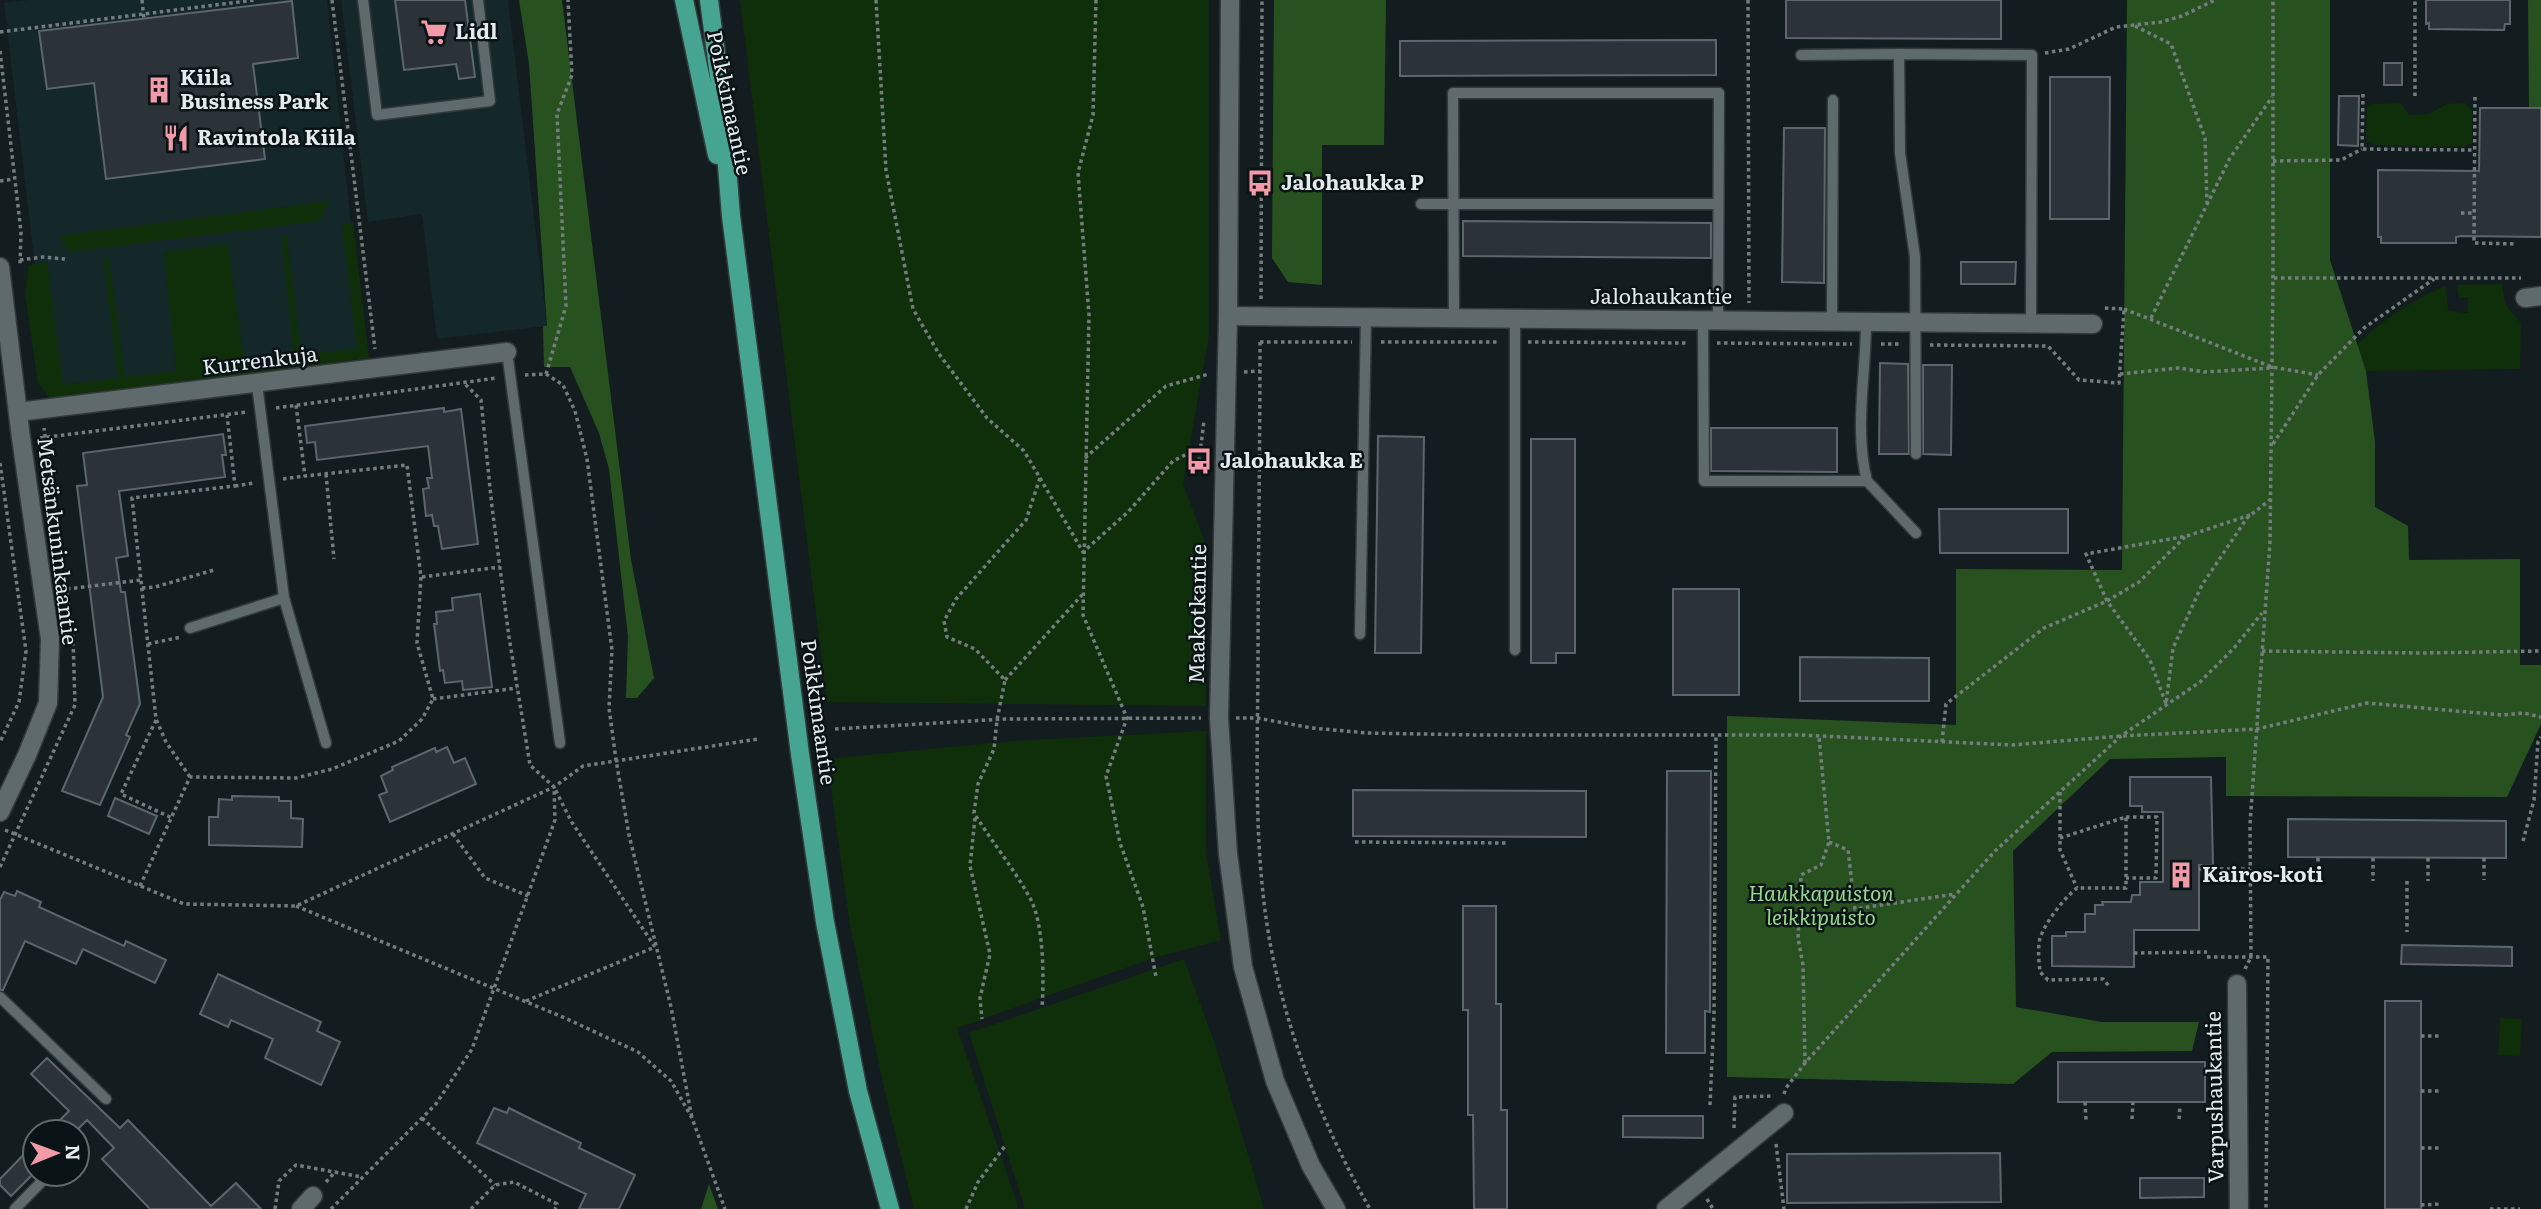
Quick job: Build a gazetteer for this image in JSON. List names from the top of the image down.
{
  "streets": {
    "main road": ["Poikkimaantie"],
    "street": [
      "Jalohaukantie",
      "Kurrenkuja",
      "Metsänkuninkaantie",
      "Maakotkantie",
      "Varpushaukantie"
    ]
  },
  "crossings": [
    ["Jalohaukantie", "Maakotkantie"],
    ["Kurrenkuja", "Metsänkuninkaantie"]
  ],
  "parks": ["Haukkapuiston leikkipuisto"],
  "places": {
    "supermarket": ["Lidl"],
    "building": ["Kiila Business Park", "Kairos-koti"],
    "restaurant": ["Ravintola Kiila"],
    "bus stop": ["Jalohaukka P", "Jalohaukka E"]
  },
  "north": "right"
}
